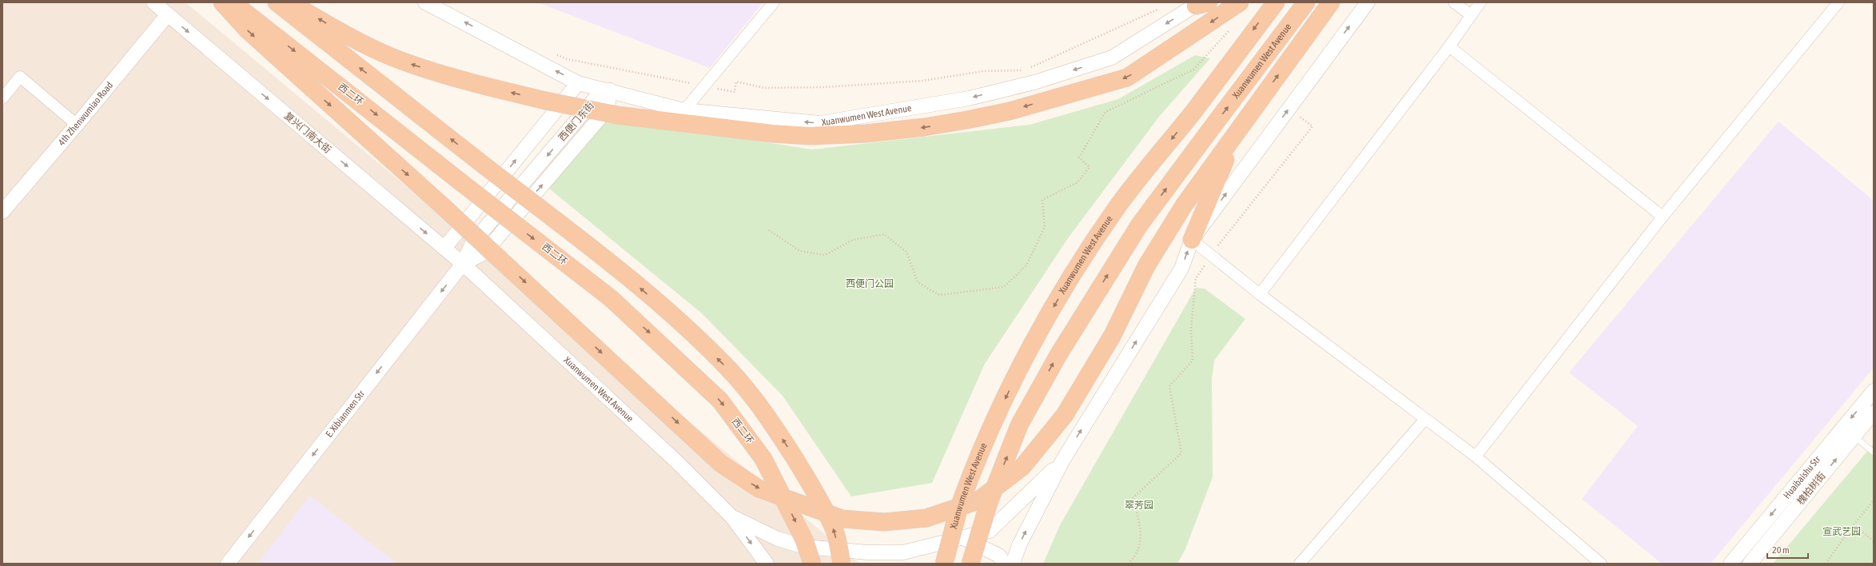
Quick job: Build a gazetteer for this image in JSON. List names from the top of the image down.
{
  "streets": {
    "highway": ["Xuanwumen West Avenue", "西二环"],
    "street": [
      "4th Zhenwumiao Road",
      "西便门东街",
      "复兴门南大街",
      "E. Xibianmen Str",
      "Huaibaishu Str",
      "槐柏树街"
    ]
  },
  "crossings": [
    ["Xuanwumen West Avenue", "西便门东街"],
    ["Xuanwumen West Avenue", "复兴门南大街"],
    ["Xuanwumen West Avenue", "E. Xibianmen Str"],
    ["4th Zhenwumiao Road", "复兴门南大街"],
    ["西便门东街", "复兴门南大街"],
    ["西便门东街", "E. Xibianmen Str"],
    ["复兴门南大街", "E. Xibianmen Str"]
  ],
  "one_way": [
    "复兴门南大街",
    "E. Xibianmen Str",
    "Huaibaishu Str",
    "槐柏树街"
  ],
  "parks": ["西便门公园", "翠芳园", "宣武艺园"],
  "scale_bar": "20 m"
}
